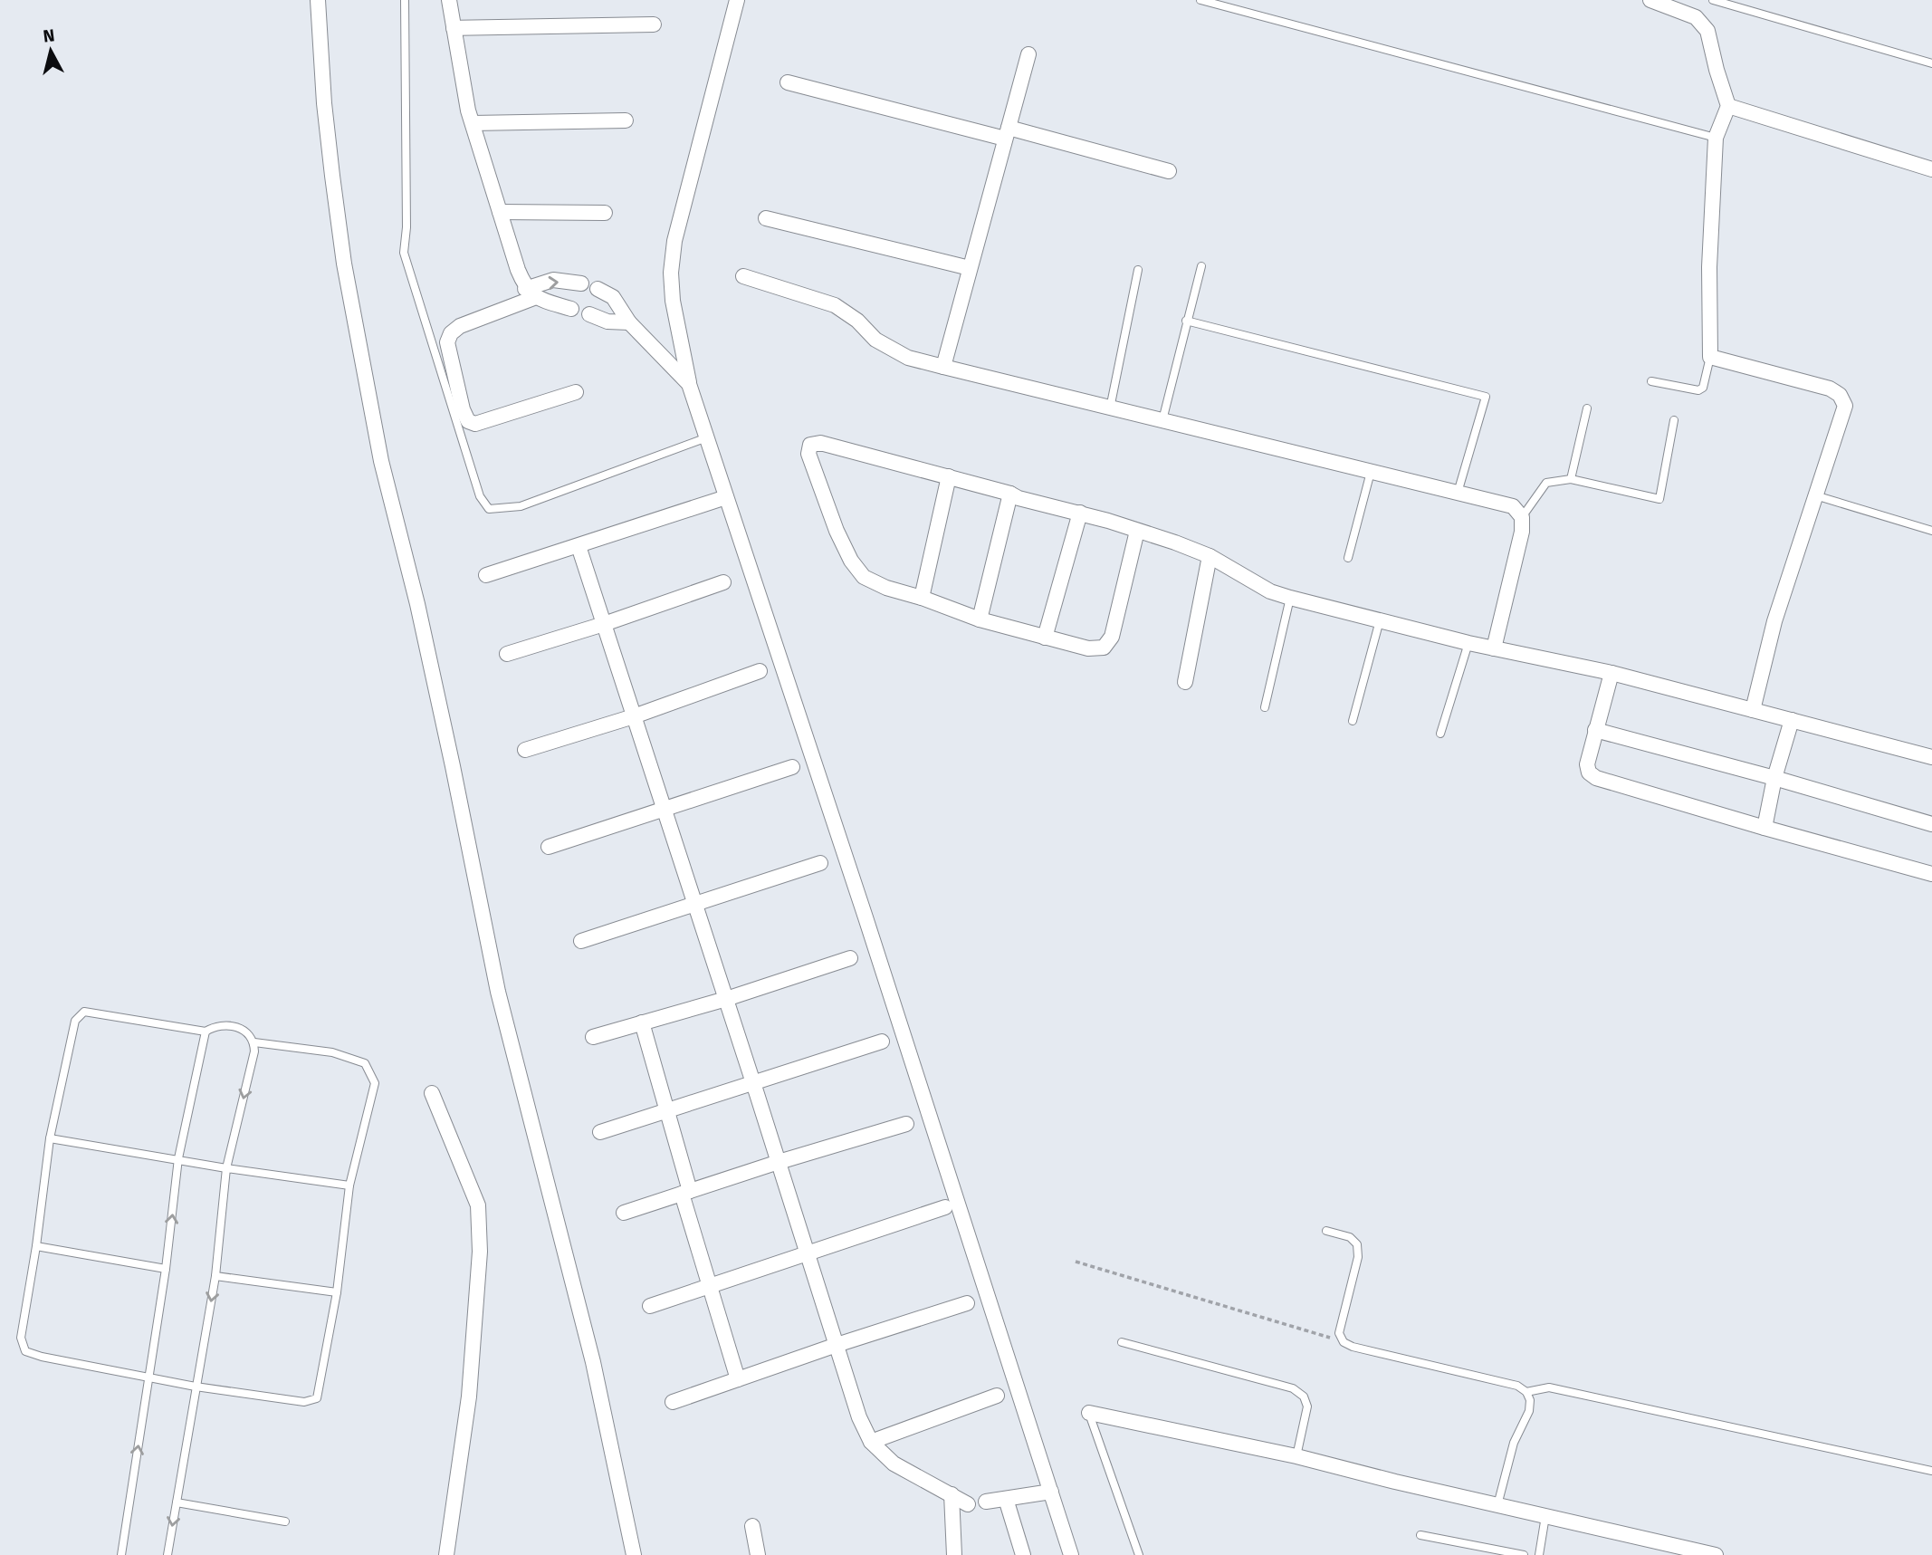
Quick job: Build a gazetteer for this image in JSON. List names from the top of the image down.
{
  "north": "top"
}
